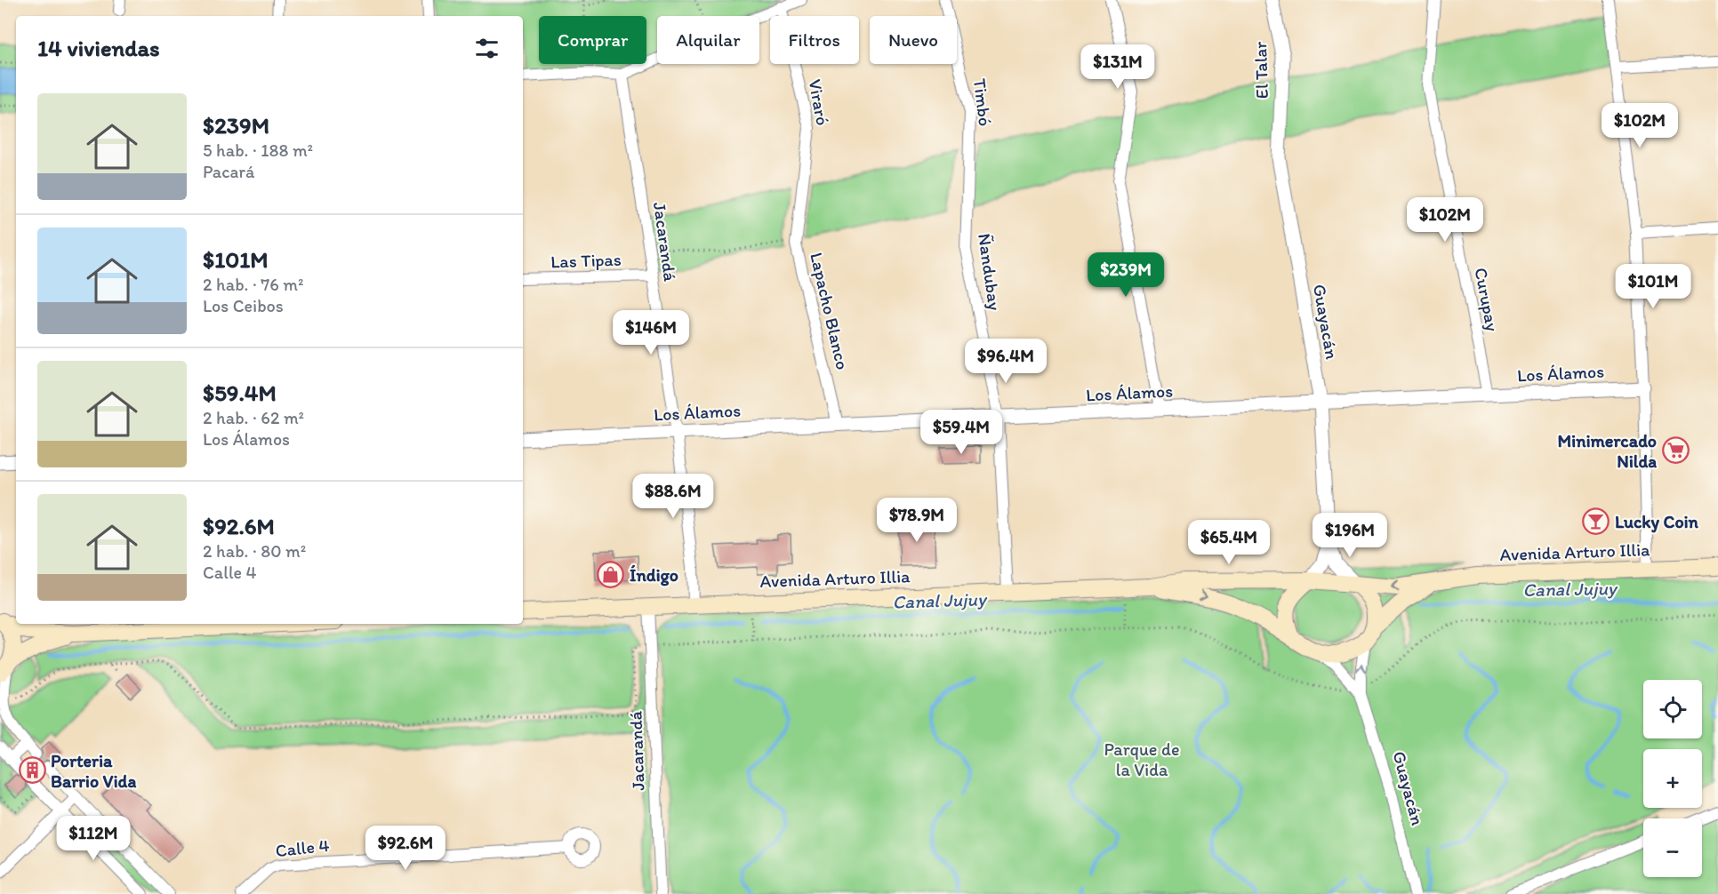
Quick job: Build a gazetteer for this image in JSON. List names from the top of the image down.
{
  "streets": {
    "main road": ["Avenida Arturo Illia"],
    "street": [
      "El Talar",
      "Viraró",
      "Timbó",
      "Jacarandá",
      "Las Tipas",
      "Ñandubay",
      "Curupay",
      "Lapacho Blanco",
      "Guayacán",
      "Los Álamos",
      "Calle 4"
    ]
  },
  "crossings": [
    ["El Talar", "Guayacán"],
    ["Viraró", "Lapacho Blanco"],
    ["Timbó", "Ñandubay"],
    ["Jacarandá", "Las Tipas"],
    ["Jacarandá", "Los Álamos"],
    ["Jacarandá", "Avenida Arturo Illia"],
    ["Ñandubay", "Los Álamos"],
    ["Ñandubay", "Avenida Arturo Illia"],
    ["Curupay", "Los Álamos"],
    ["Lapacho Blanco", "Los Álamos"],
    ["Guayacán", "Los Álamos"],
    ["Guayacán", "Avenida Arturo Illia"]
  ],
  "water": ["Canal Jujuy"],
  "parks": ["Parque de la Vida"],
  "places": {
    "supermarket": ["Minimercado Nilda"],
    "bar": ["Lucky Coin"],
    "shop": ["Índigo"],
    "building": ["Porteria Barrio Vida"]
  },
  "page": {
    "chip": [
      "Comprar",
      "Alquilar",
      "Filtros",
      "Nuevo"
    ],
    "heading": "14 viviendas",
    "price": [
      "$131M",
      "$102M",
      "$102M",
      "$239M",
      "$101M",
      "$146M",
      "$96.4M",
      "$59.4M",
      "$88.6M",
      "$78.9M",
      "$196M",
      "$65.4M",
      "$112M",
      "$92.6M"
    ],
    "list": [
      {
        "name": "$239M",
        "note": "5 hab. · 188 m² · Pacará"
      },
      {
        "name": "$101M",
        "note": "2 hab. · 76 m² · Los Ceibos"
      },
      {
        "name": "$59.4M",
        "note": "2 hab. · 62 m² · Los Álamos"
      },
      {
        "name": "$92.6M",
        "note": "2 hab. · 80 m² · Calle 4"
      }
    ],
    "map_buttons": ["+", "−"]
  }
}
